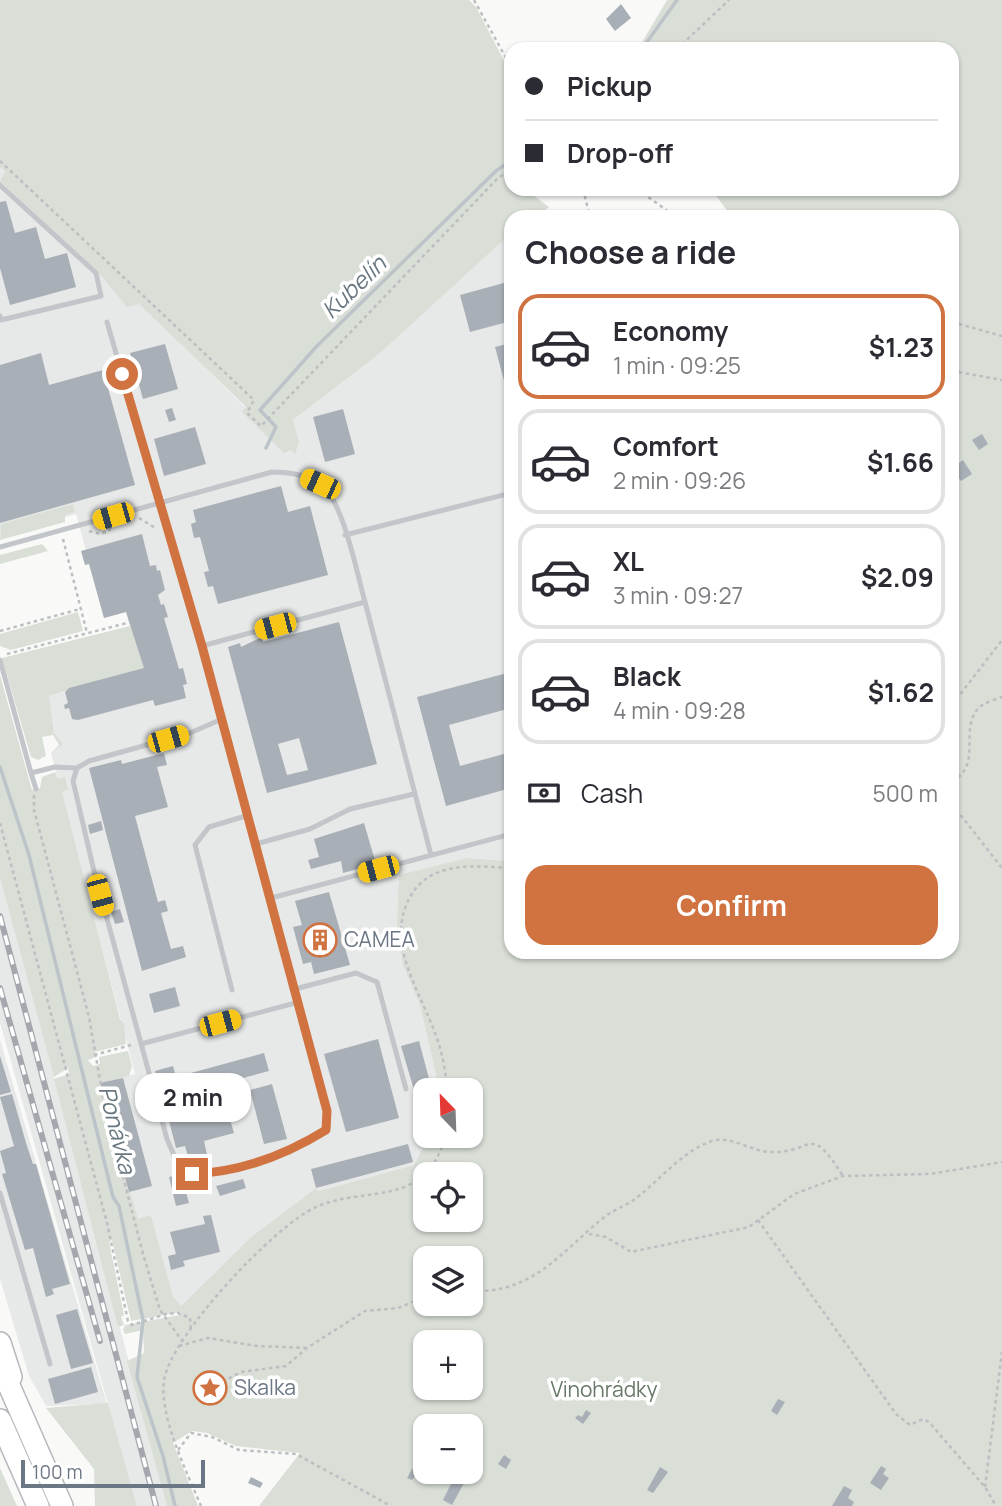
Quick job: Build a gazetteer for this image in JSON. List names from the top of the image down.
{
  "water": ["Kubelín", "Ponávka"],
  "parks": ["Vinohrádky"],
  "places": {
    "building": ["CAMEA"],
    "place": ["Skalka"]
  },
  "scale_bar": "100 m",
  "north": "top left",
  "page": {
    "banner": ["Pickup", "Drop-off"],
    "heading": "Choose a ride",
    "list": [
      {
        "name": "Economy",
        "note": "1 min · 09:25",
        "value": "$1.23"
      },
      {
        "name": "Comfort",
        "note": "2 min · 09:26",
        "value": "$1.66"
      },
      {
        "name": "XL",
        "note": "3 min · 09:27",
        "value": "$2.09"
      },
      {
        "name": "Black",
        "note": "4 min · 09:28",
        "value": "$1.62"
      }
    ],
    "pay": ["Cash", "500 m"],
    "buttons": "Confirm",
    "bubble": "2 min",
    "map_buttons": ["+", "−"],
    "scale": "100 m"
  }
}
